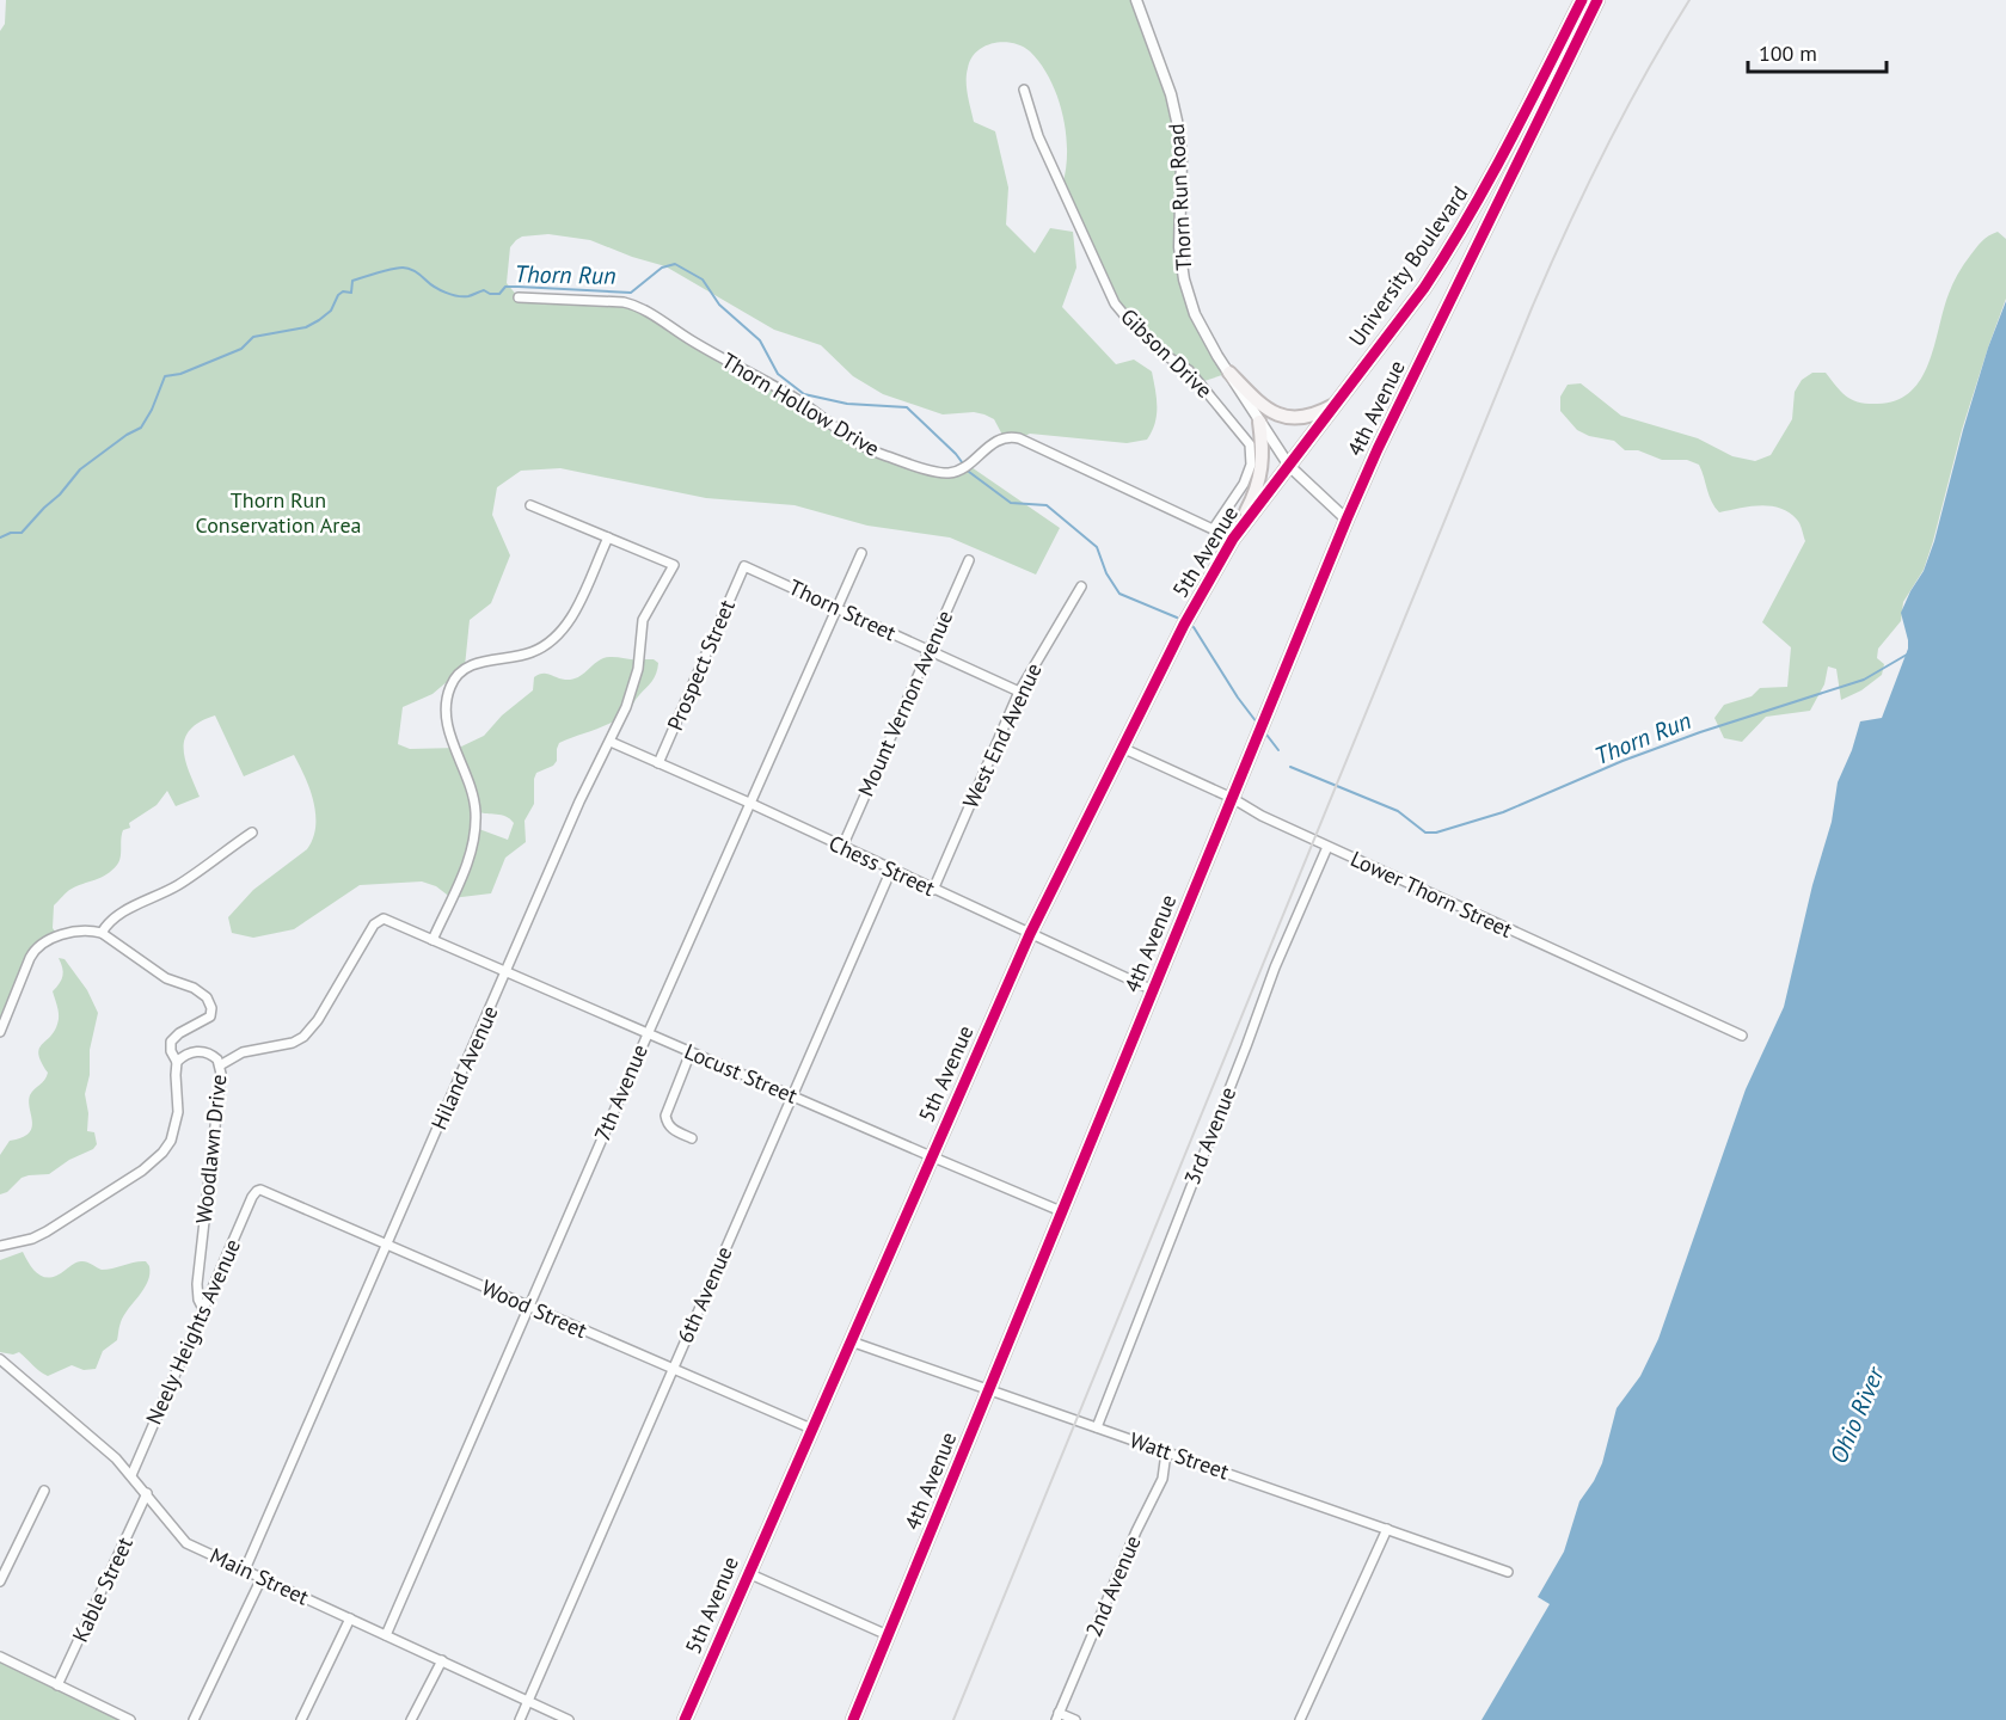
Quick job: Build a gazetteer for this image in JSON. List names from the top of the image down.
{
  "streets": {
    "main road": ["University Boulevard", "4th Avenue", "5th Avenue"],
    "street": [
      "Thorn Run Road",
      "Gibson Drive",
      "Thorn Hollow Drive",
      "Thorn Street",
      "Prospect Street",
      "Mount Vernon Avenue",
      "West End Avenue",
      "Chess Street",
      "Lower Thorn Street",
      "Hiland Avenue",
      "Locust Street",
      "7th Avenue",
      "3rd Avenue",
      "Woodlawn Drive",
      "6th Avenue",
      "Wood Street",
      "Neely Heights Avenue",
      "Watt Street",
      "Main Street",
      "2nd Avenue",
      "Kable Street"
    ]
  },
  "crossings": [
    ["Thorn Run Road", "University Boulevard"],
    ["Thorn Run Road", "4th Avenue"],
    ["Thorn Run Road", "5th Avenue"],
    ["University Boulevard", "4th Avenue"],
    ["University Boulevard", "5th Avenue"],
    ["Gibson Drive", "Thorn Hollow Drive"],
    ["Thorn Hollow Drive", "5th Avenue"],
    ["4th Avenue", "Chess Street"],
    ["4th Avenue", "Lower Thorn Street"],
    ["4th Avenue", "Locust Street"],
    ["4th Avenue", "Watt Street"],
    ["5th Avenue", "Chess Street"],
    ["5th Avenue", "Lower Thorn Street"],
    ["5th Avenue", "Locust Street"],
    ["5th Avenue", "Wood Street"],
    ["5th Avenue", "Watt Street"],
    ["Thorn Street", "Prospect Street"],
    ["Thorn Street", "Mount Vernon Avenue"],
    ["Thorn Street", "West End Avenue"],
    ["Thorn Street", "7th Avenue"],
    ["Prospect Street", "Chess Street"],
    ["Mount Vernon Avenue", "Chess Street"],
    ["West End Avenue", "Chess Street"],
    ["Chess Street", "Hiland Avenue"],
    ["Chess Street", "7th Avenue"],
    ["Chess Street", "6th Avenue"],
    ["Lower Thorn Street", "3rd Avenue"],
    ["Hiland Avenue", "Locust Street"],
    ["Hiland Avenue", "Wood Street"],
    ["Hiland Avenue", "Main Street"],
    ["Locust Street", "7th Avenue"],
    ["Locust Street", "Woodlawn Drive"],
    ["Locust Street", "6th Avenue"],
    ["7th Avenue", "Wood Street"],
    ["7th Avenue", "Main Street"],
    ["3rd Avenue", "Watt Street"],
    ["Woodlawn Drive", "Neely Heights Avenue"],
    ["6th Avenue", "Wood Street"],
    ["6th Avenue", "Main Street"],
    ["Wood Street", "Neely Heights Avenue"],
    ["Neely Heights Avenue", "Main Street"],
    ["Watt Street", "2nd Avenue"],
    ["Main Street", "Kable Street"]
  ],
  "water": ["Thorn Run", "Ohio River"],
  "parks": ["Thorn Run Conservation Area"],
  "scale_bar": "100 m"
}
